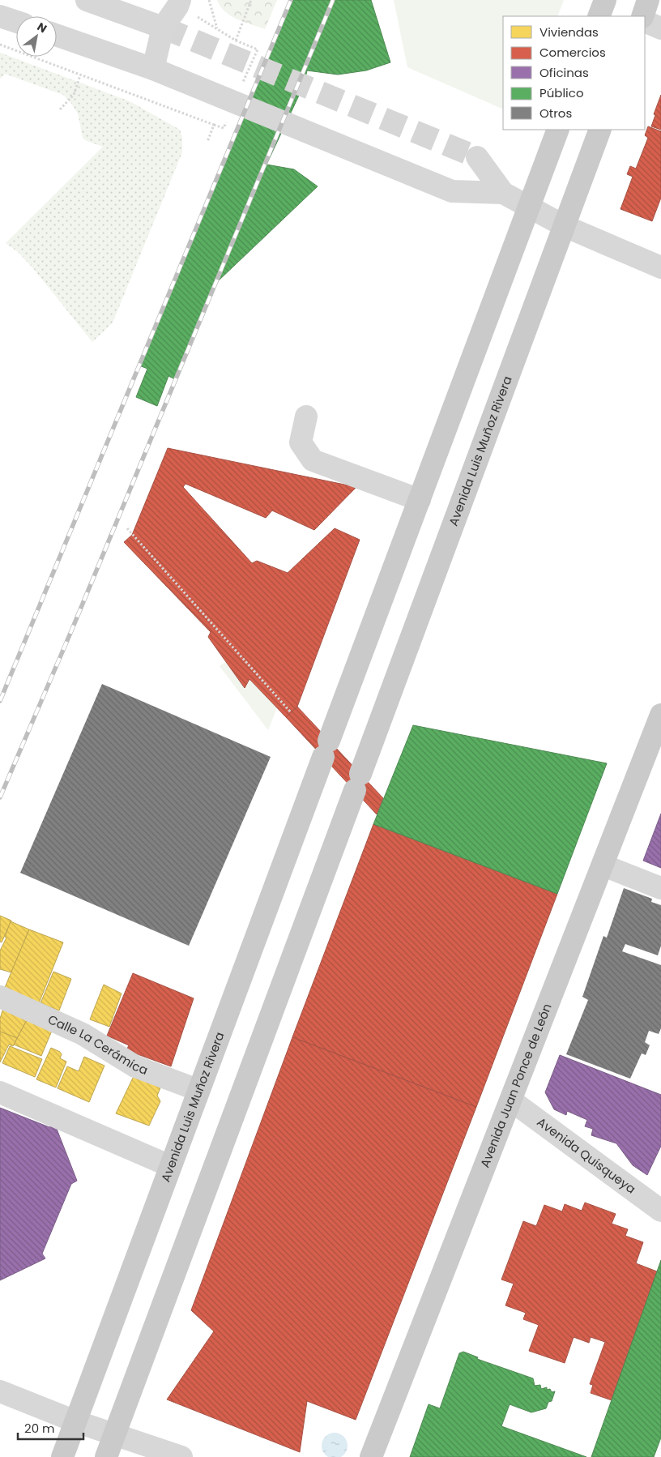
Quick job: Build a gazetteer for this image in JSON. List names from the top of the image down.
{
  "streets": {
    "main road": ["Avenida Luis Muñoz Rivera", "Avenida Juan Ponce de León"],
    "street": ["Calle La Cerámica", "Avenida Quisqueya"]
  },
  "crossings": [
    ["Avenida Luis Muñoz Rivera", "Calle La Cerámica"],
    ["Avenida Juan Ponce de León", "Avenida Quisqueya"]
  ],
  "legend": [
    "Viviendas",
    "Comercios",
    "Oficinas",
    "Público",
    "Otros"
  ],
  "scale_bar": "20 m",
  "north": "top right"
}
